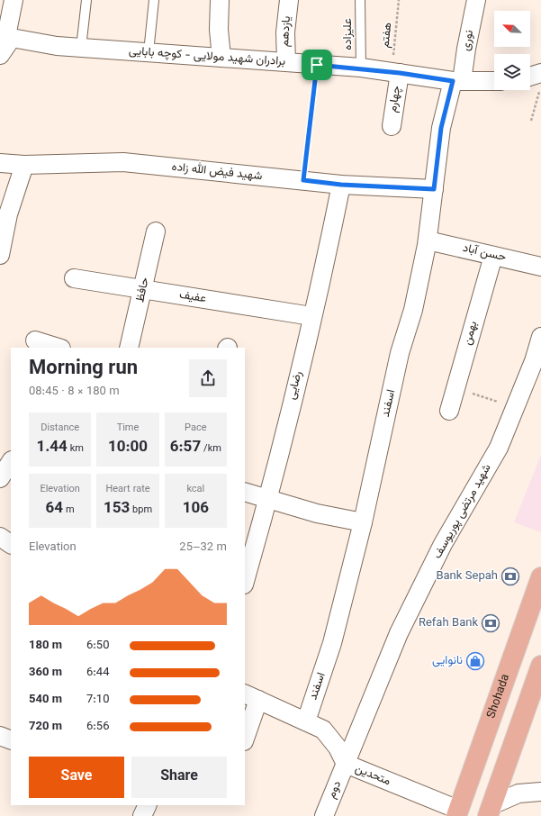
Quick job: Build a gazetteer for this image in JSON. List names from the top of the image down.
{
  "streets": {
    "main road": ["Shohada"],
    "street": [
      "یازدهم",
      "نوری",
      "برادران شهید مولایی - کوچه بابایی",
      "چهارم",
      "شهید فیض الله زاده",
      "حسن آباد",
      "حافظ",
      "عفیف",
      "بهمن",
      "رضایی",
      "اسفند",
      "شهید مرتضی پوریوسف",
      "متحدین",
      "دوم"
    ],
    "lane": ["علیزاده"],
    "path": ["هفتم"]
  },
  "crossings": [
    ["یازدهم", "برادران شهید مولایی - کوچه بابایی"],
    ["علیزاده", "برادران شهید مولایی - کوچه بابایی"],
    ["هفتم", "برادران شهید مولایی - کوچه بابایی"],
    ["هفتم", "چهارم"],
    ["نوری", "برادران شهید مولایی - کوچه بابایی"],
    ["نوری", "اسفند"],
    ["برادران شهید مولایی - کوچه بابایی", "چهارم"],
    ["برادران شهید مولایی - کوچه بابایی", "اسفند"],
    ["شهید فیض الله زاده", "رضایی"],
    ["شهید فیض الله زاده", "اسفند"],
    ["حسن آباد", "بهمن"],
    ["حسن آباد", "اسفند"],
    ["حافظ", "عفیف"],
    ["عفیف", "رضایی"],
    ["اسفند", "متحدین"],
    ["شهید مرتضی پوریوسف", "متحدین"],
    ["شهید مرتضی پوریوسف", "دوم"],
    ["Shohada", "متحدین"],
    ["متحدین", "دوم"]
  ],
  "places": {
    "bank": ["Bank Sepah", "Refah Bank"],
    "shop": ["نانوایی"]
  },
  "north": "top left",
  "page": {
    "heading": ["Morning run", "08:45 · 8 × 180 m"],
    "stats": [
      ["Distance", "1.44 km"],
      ["Time", "10:00"],
      ["Pace", "6:57 /km"],
      ["Elevation", "64 m"],
      ["Heart rate", "153 bpm"],
      ["kcal", "106"]
    ],
    "chart": ["Elevation", "25–32 m"],
    "list": [
      {
        "name": "180 m",
        "note": "6:50"
      },
      {
        "name": "360 m",
        "note": "6:44"
      },
      {
        "name": "540 m",
        "note": "7:10"
      },
      {
        "name": "720 m",
        "note": "6:56"
      }
    ],
    "buttons": ["Save", "Share"]
  }
}
